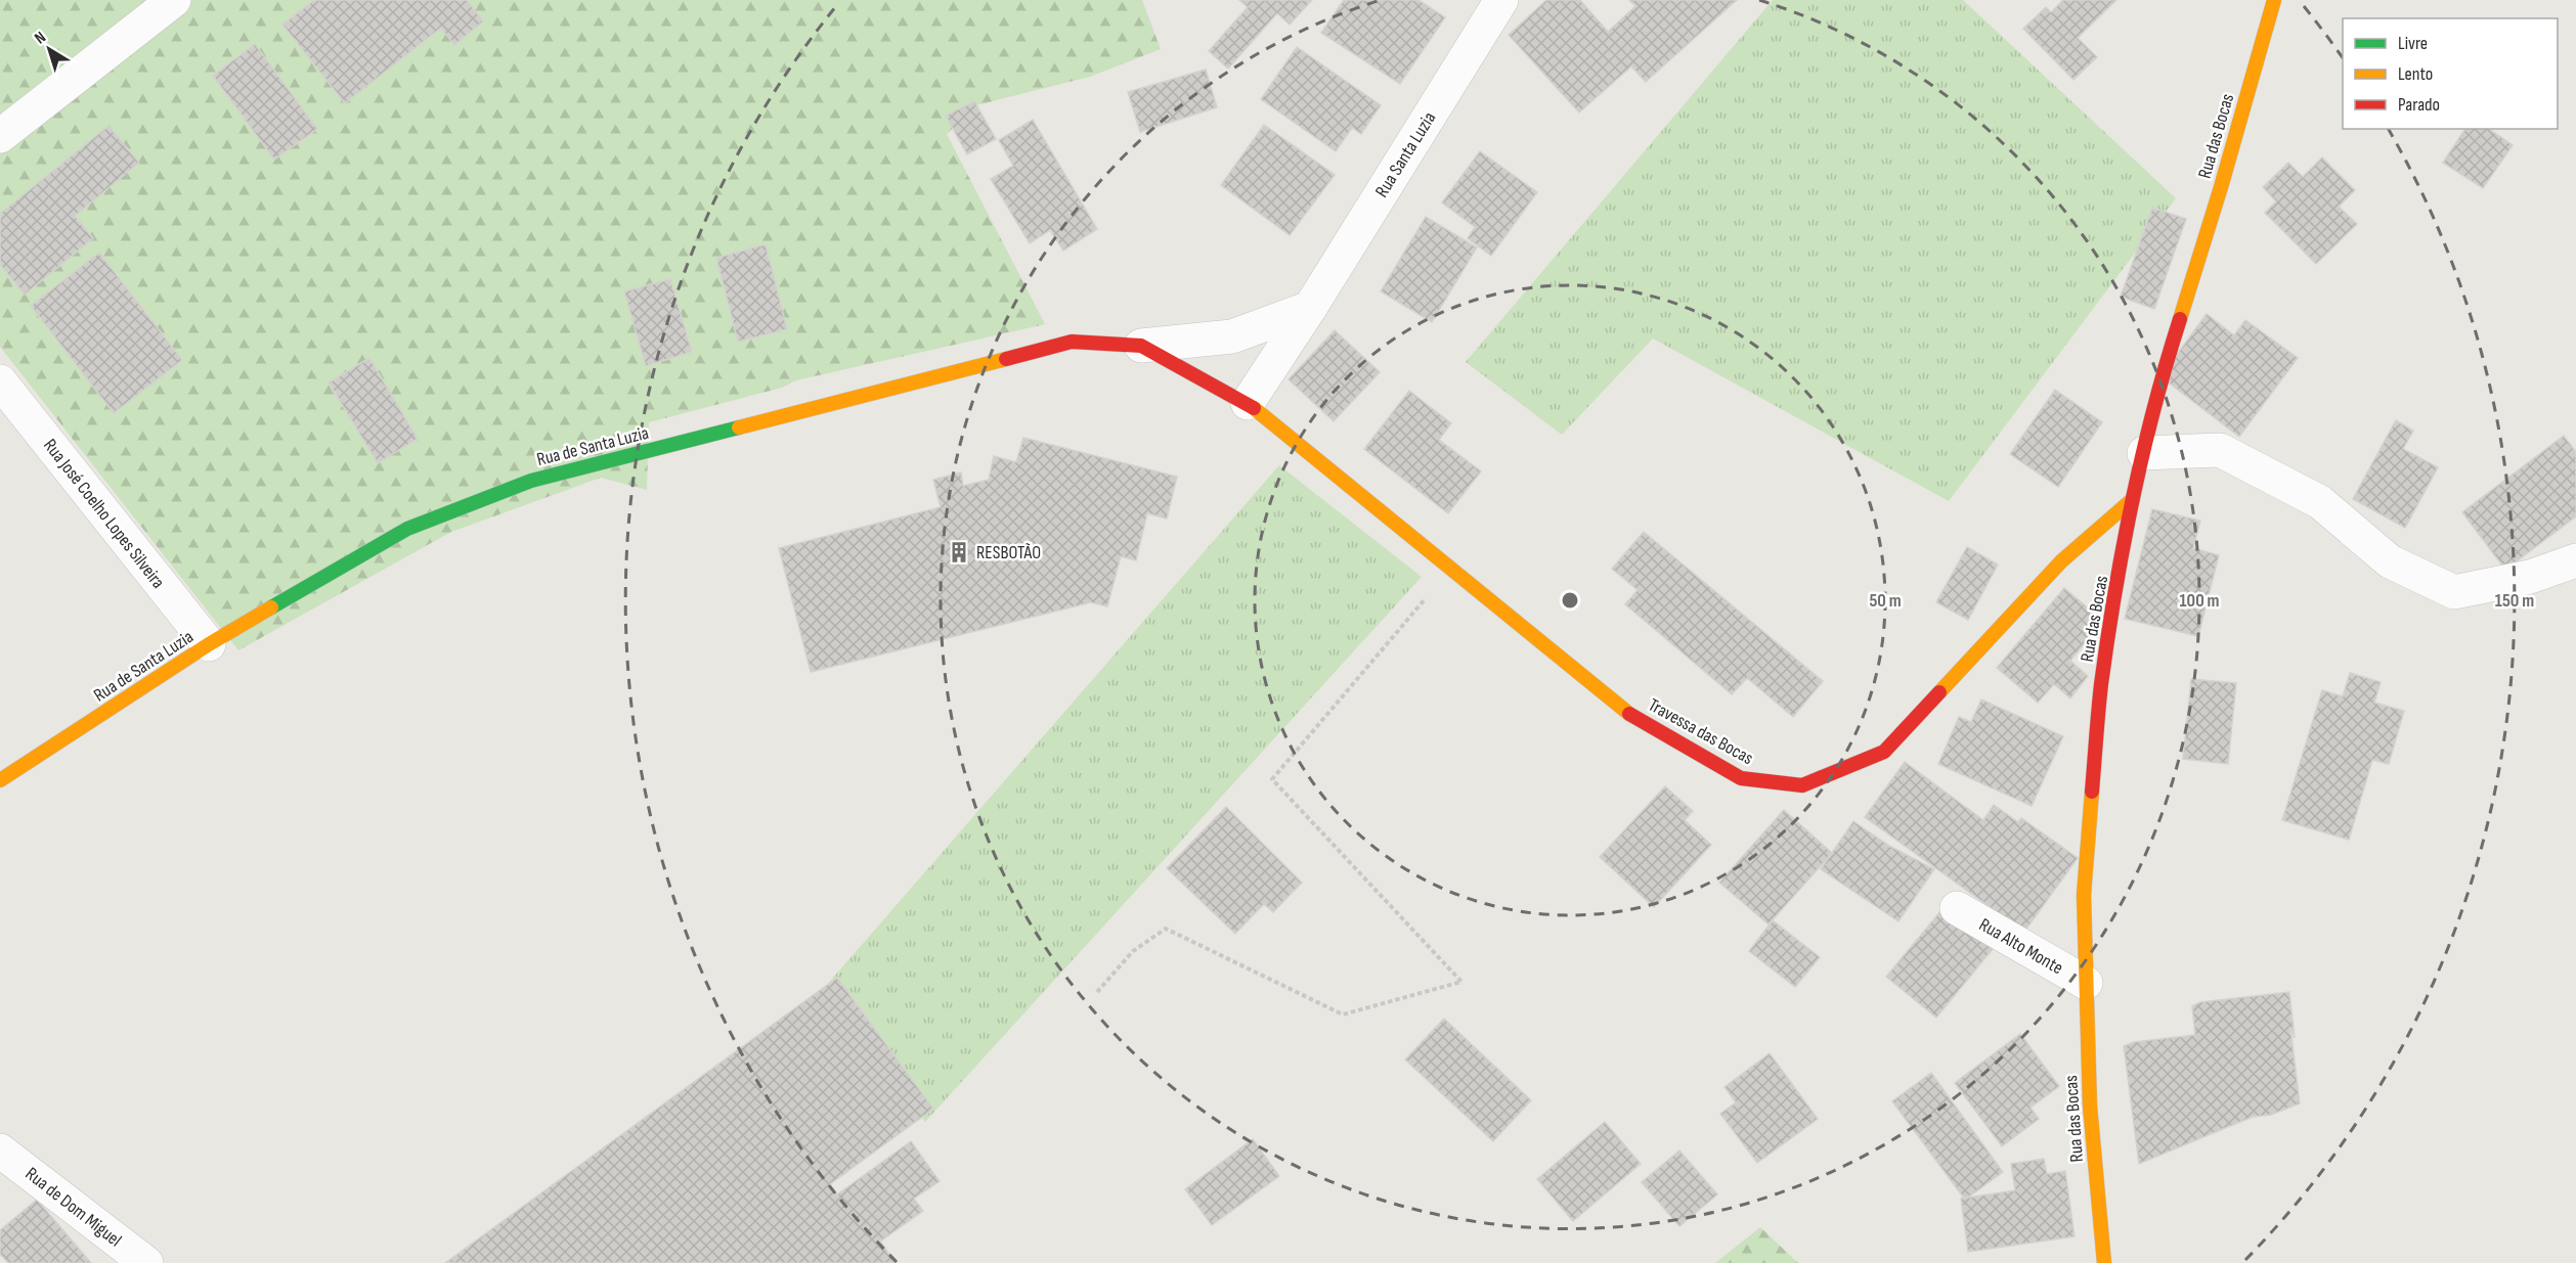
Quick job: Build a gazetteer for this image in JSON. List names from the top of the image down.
{
  "streets": {
    "street": [
      "Rua das Bocas",
      "Rua Santa Luzia",
      "Rua de Santa Luzia",
      "Rua José Coelho Lopes Silveira",
      "Travessa das Bocas",
      "Rua Alto Monte",
      "Rua de Dom Miguel"
    ]
  },
  "crossings": [
    ["Rua das Bocas", "Travessa das Bocas"],
    ["Rua das Bocas", "Rua Alto Monte"],
    ["Rua Santa Luzia", "Rua de Santa Luzia"],
    ["Rua Santa Luzia", "Travessa das Bocas"],
    ["Rua de Santa Luzia", "Rua José Coelho Lopes Silveira"],
    ["Rua de Santa Luzia", "Travessa das Bocas"]
  ],
  "places": {
    "building": ["RESBOTÃO"]
  },
  "legend": ["Livre", "Lento", "Parado"],
  "north": "top left",
  "rings": ["50 m", "100 m", "150 m"]
}
